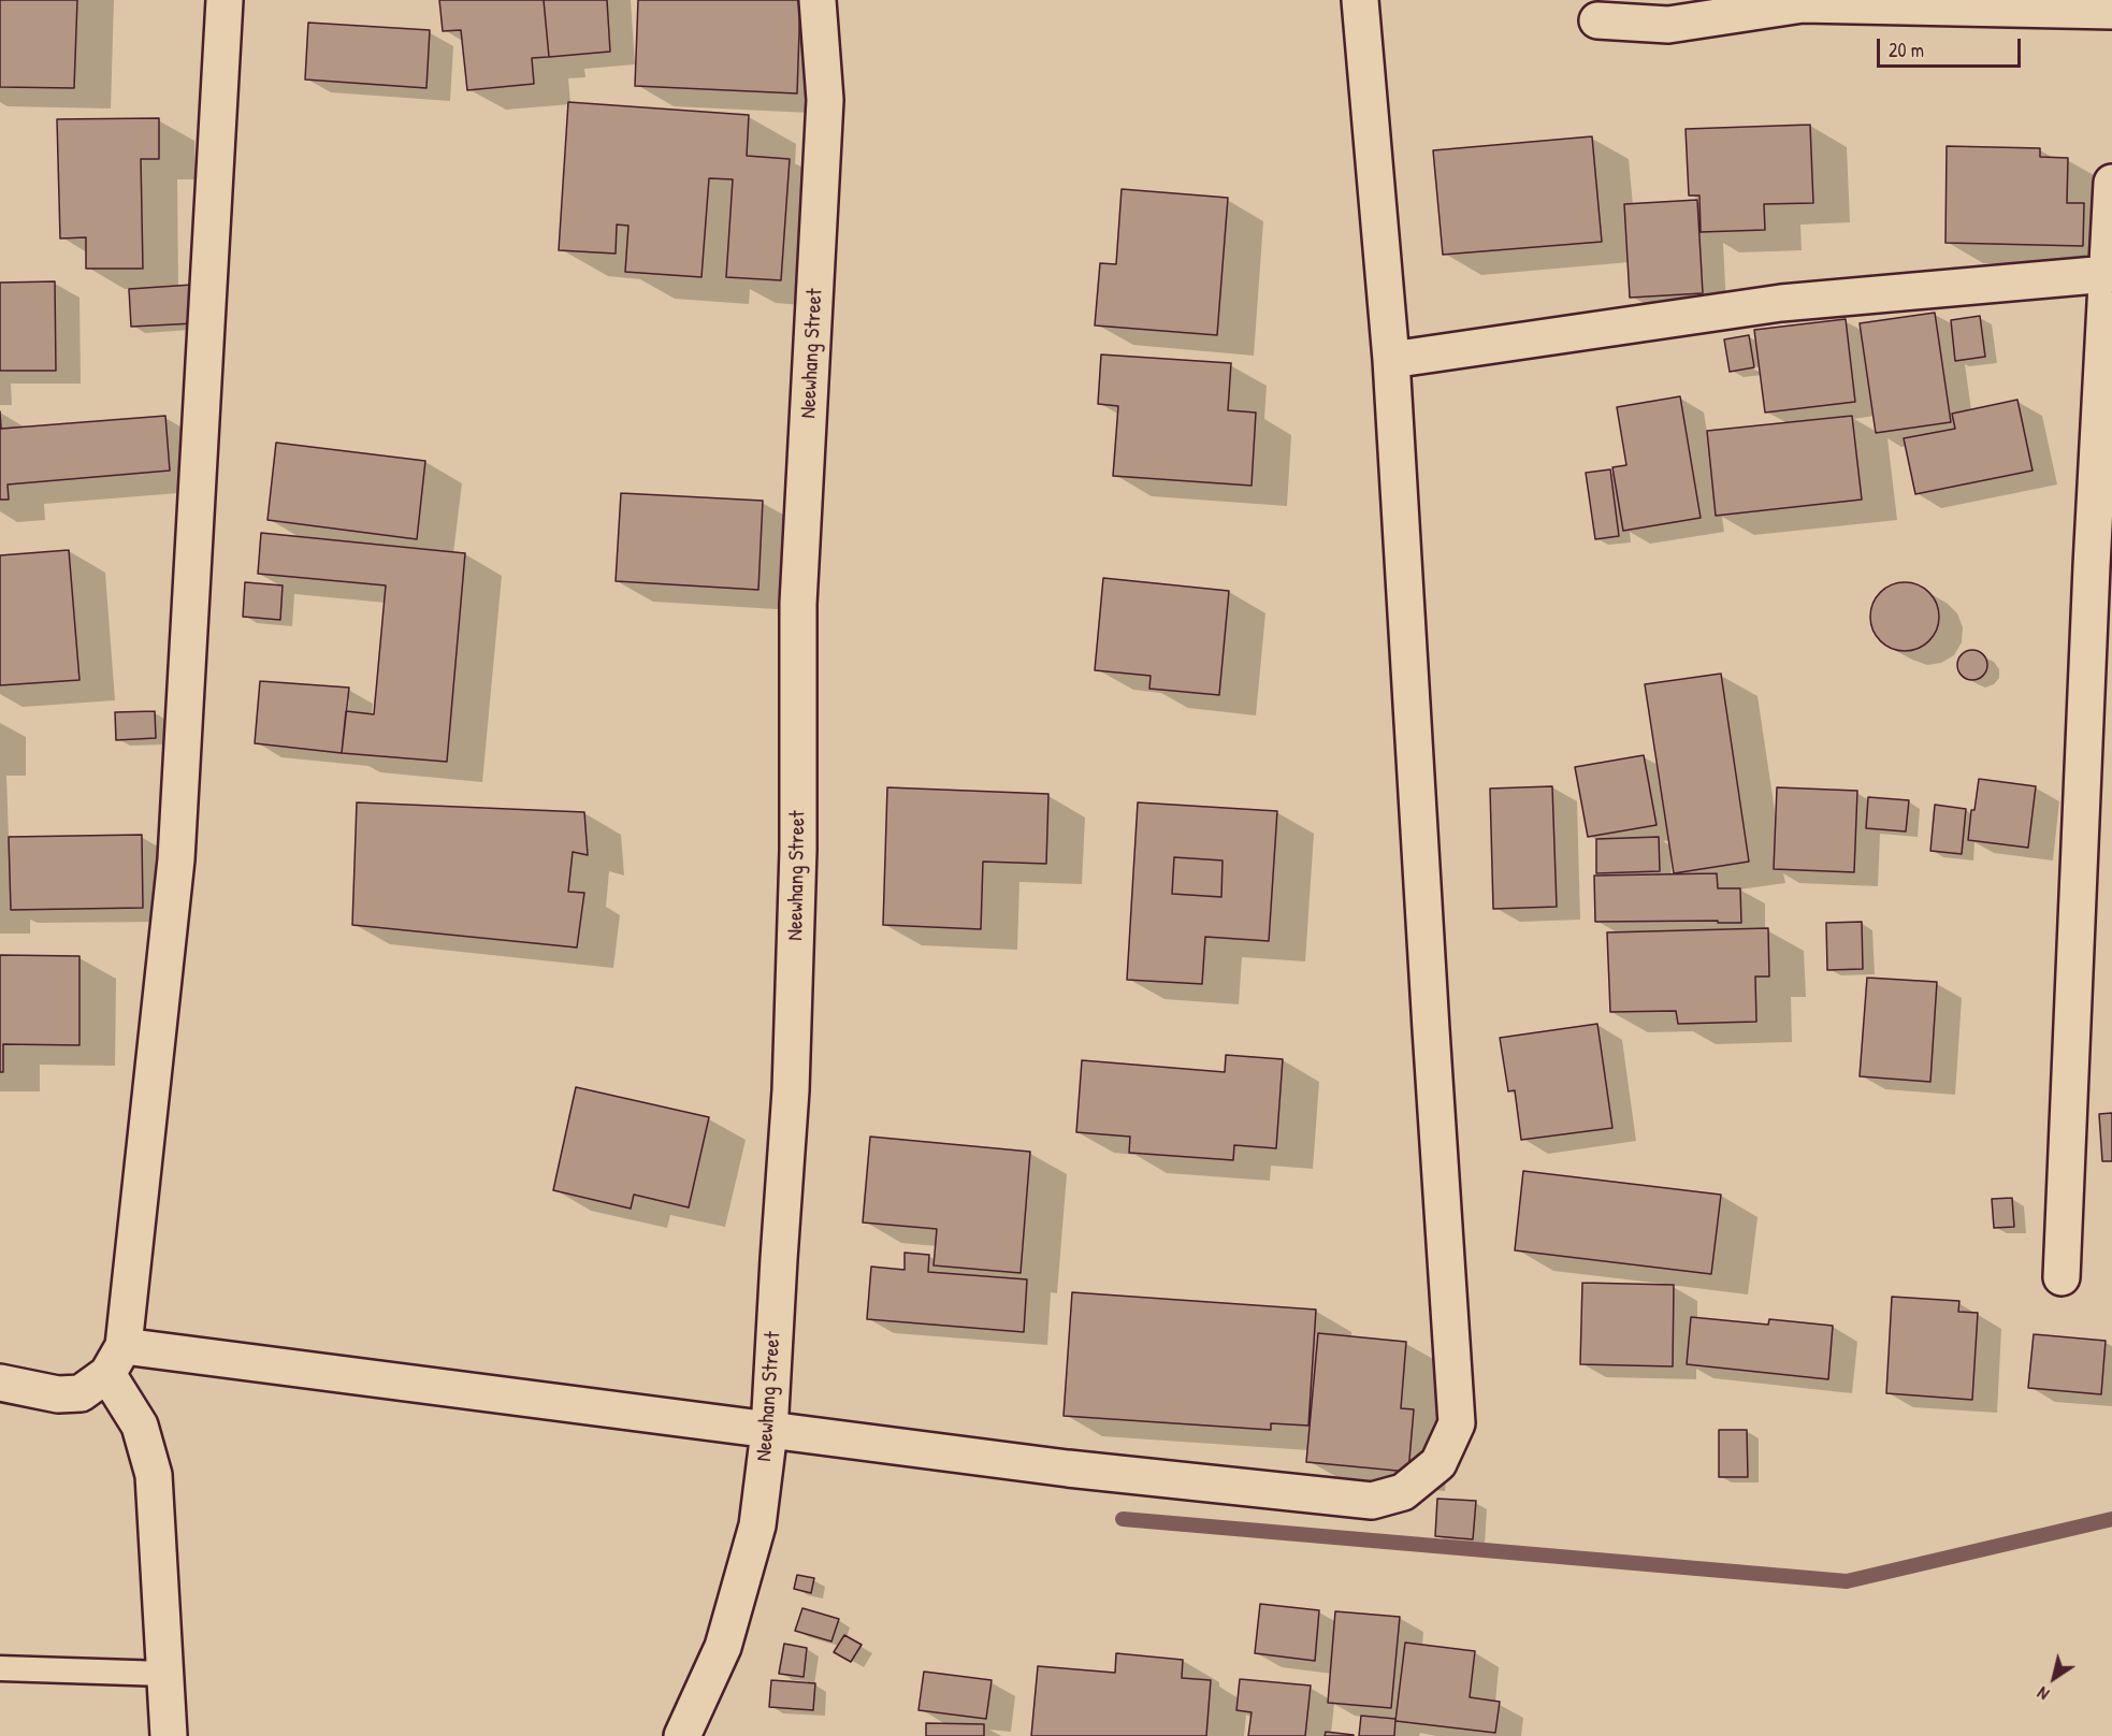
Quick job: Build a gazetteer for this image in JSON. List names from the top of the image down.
{
  "streets": {
    "street": ["Neewhang Street"]
  },
  "scale_bar": "20 m",
  "north": "bottom left"
}
